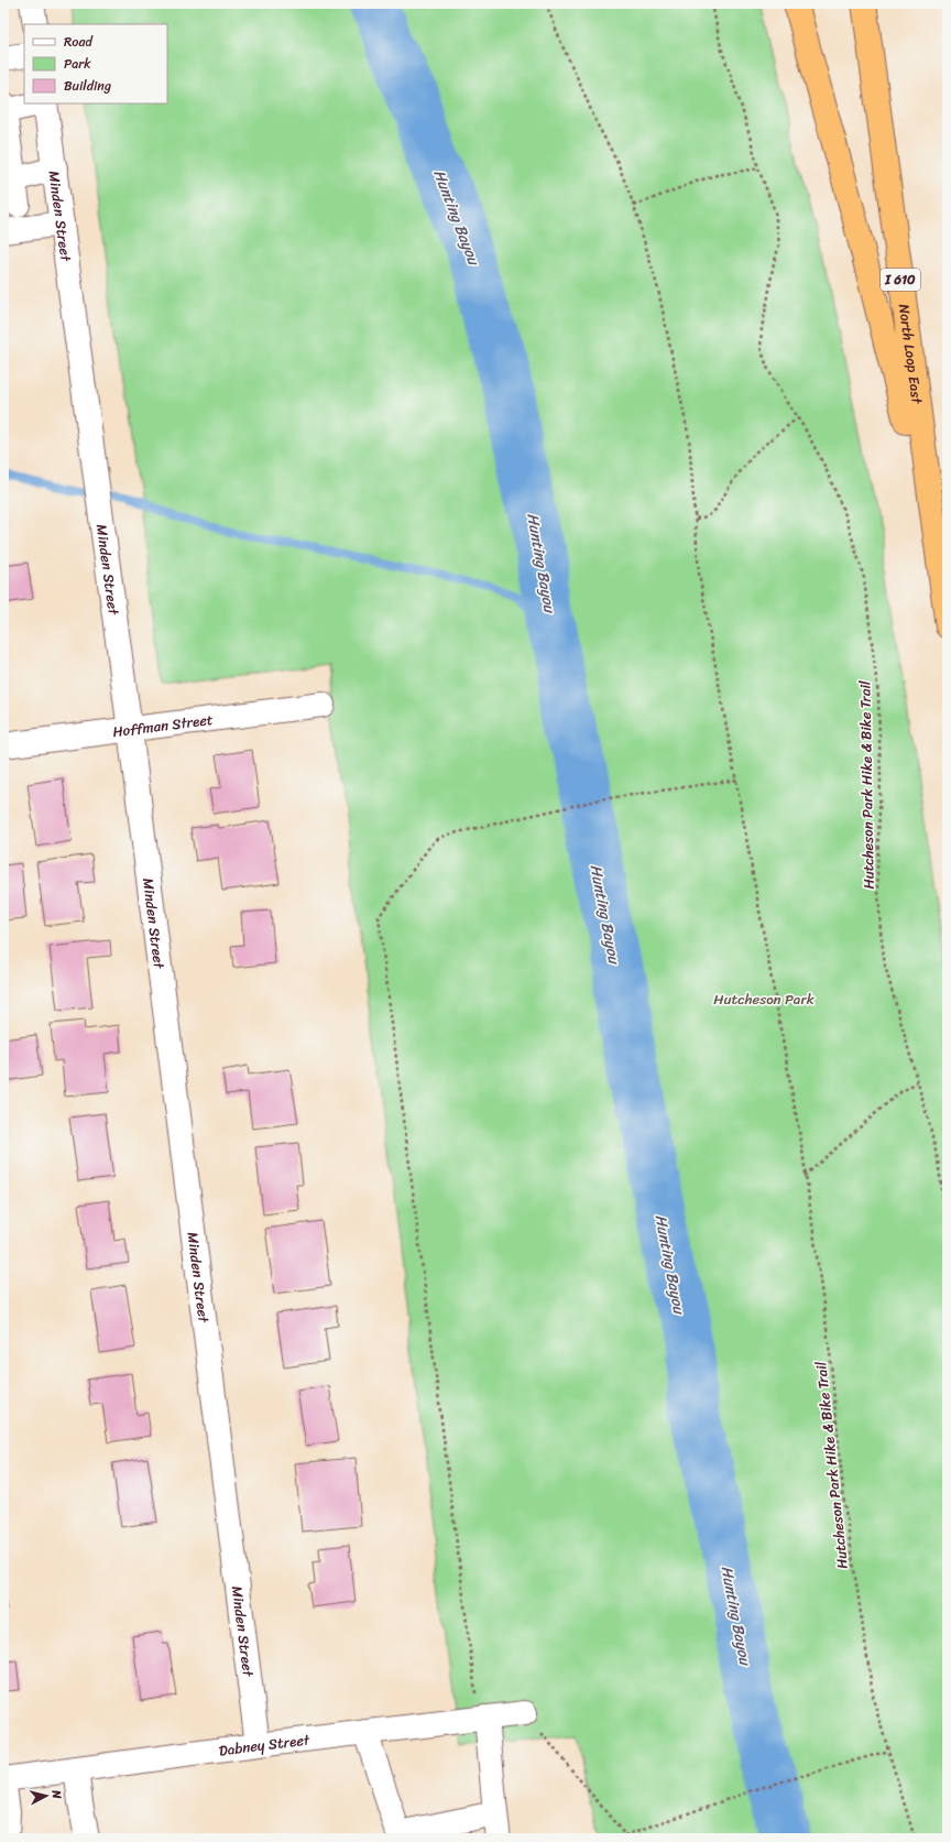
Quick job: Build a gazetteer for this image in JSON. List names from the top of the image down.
{
  "streets": {
    "highway": ["I 610", "North Loop East"],
    "street": ["Minden Street", "Hoffman Street", "Dabney Street"],
    "path": ["Hutcheson Park Hike & Bike Trail"]
  },
  "crossings": [
    ["Minden Street", "Hoffman Street"],
    ["Minden Street", "Dabney Street"]
  ],
  "water": ["Hunting Bayou"],
  "parks": ["Hutcheson Park"],
  "legend": ["Road", "Park", "Building"],
  "north": "right"
}
